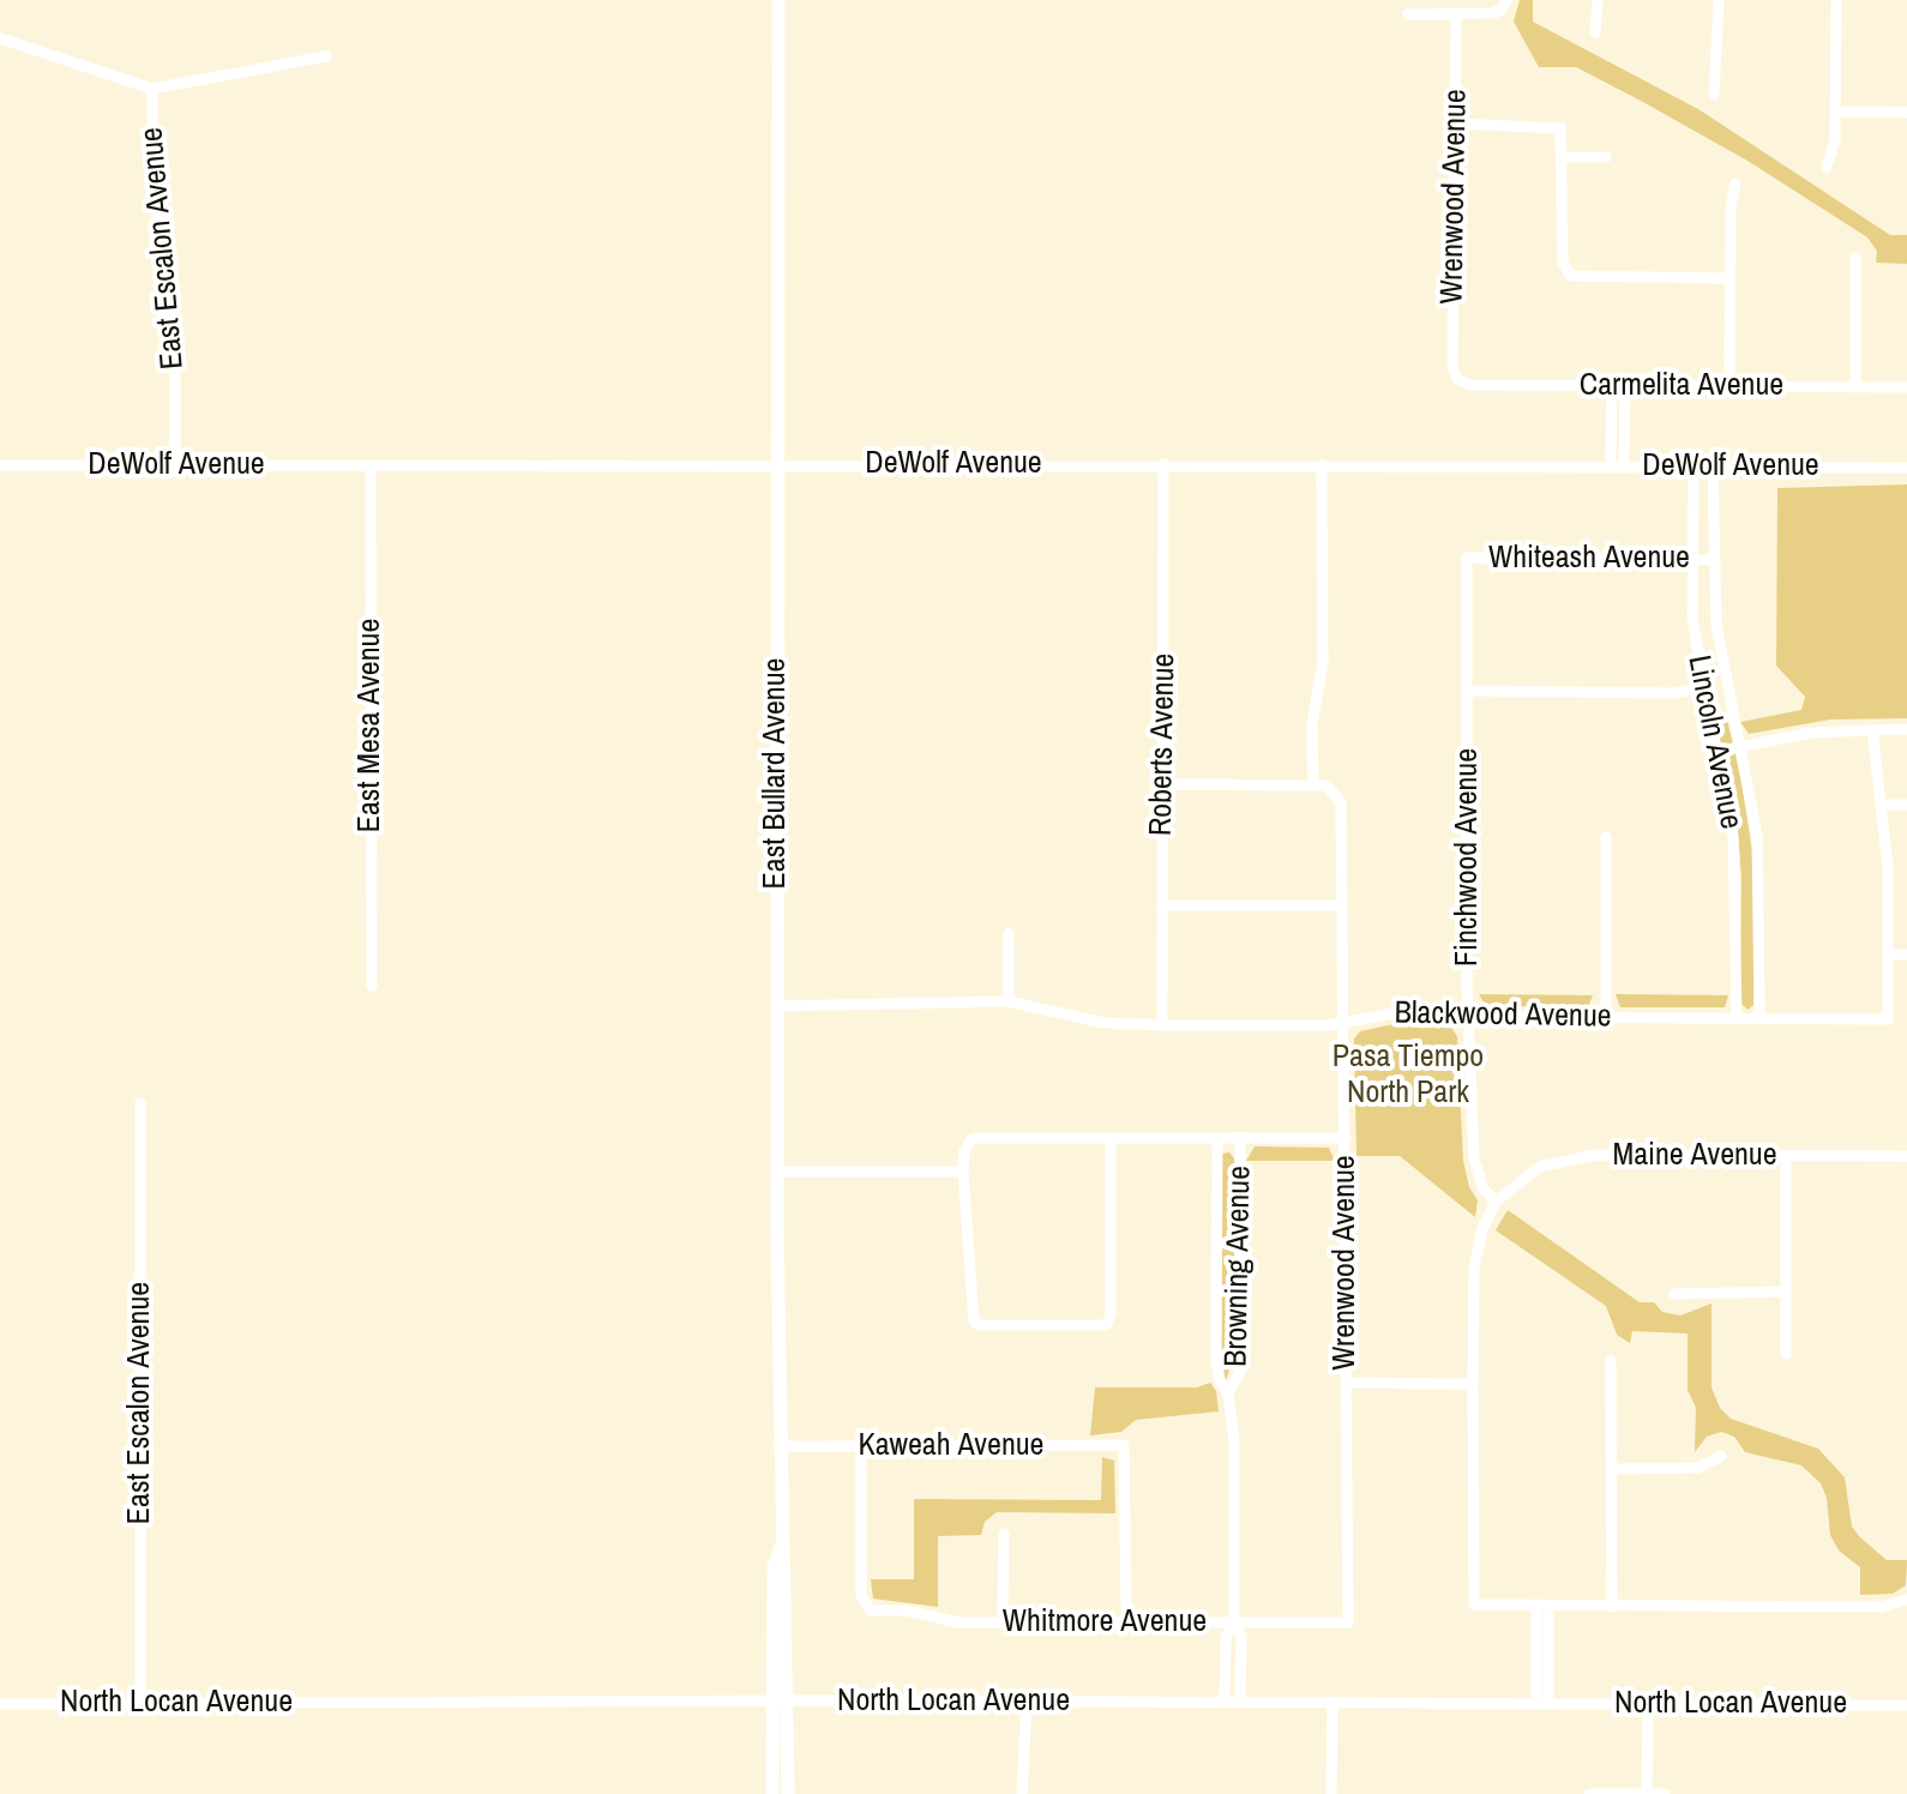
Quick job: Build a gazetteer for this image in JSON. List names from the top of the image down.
{
  "streets": {
    "main road": ["East Bullard Avenue"],
    "street": [
      "Wrenwood Avenue",
      "East Escalon Avenue",
      "Carmelita Avenue",
      "DeWolf Avenue",
      "Whiteash Avenue",
      "East Mesa Avenue",
      "Lincoln Avenue",
      "Roberts Avenue",
      "Finchwood Avenue",
      "Blackwood Avenue",
      "Maine Avenue",
      "Browning Avenue",
      "Kaweah Avenue",
      "Whitmore Avenue",
      "North Locan Avenue"
    ]
  },
  "crossings": [
    ["Wrenwood Avenue", "Carmelita Avenue"],
    ["Wrenwood Avenue", "Blackwood Avenue"],
    ["Wrenwood Avenue", "Whitmore Avenue"],
    ["East Escalon Avenue", "DeWolf Avenue"],
    ["East Escalon Avenue", "North Locan Avenue"],
    ["DeWolf Avenue", "East Mesa Avenue"],
    ["DeWolf Avenue", "Lincoln Avenue"],
    ["DeWolf Avenue", "Roberts Avenue"],
    ["DeWolf Avenue", "East Bullard Avenue"],
    ["Whiteash Avenue", "Lincoln Avenue"],
    ["Whiteash Avenue", "Finchwood Avenue"],
    ["Lincoln Avenue", "Blackwood Avenue"],
    ["Roberts Avenue", "Blackwood Avenue"],
    ["East Bullard Avenue", "Blackwood Avenue"],
    ["East Bullard Avenue", "Kaweah Avenue"],
    ["East Bullard Avenue", "North Locan Avenue"],
    ["Finchwood Avenue", "Blackwood Avenue"],
    ["Finchwood Avenue", "Maine Avenue"],
    ["Browning Avenue", "Whitmore Avenue"],
    ["Browning Avenue", "North Locan Avenue"],
    ["Kaweah Avenue", "Whitmore Avenue"]
  ],
  "parks": ["Pasa Tiempo North Park"]
}
